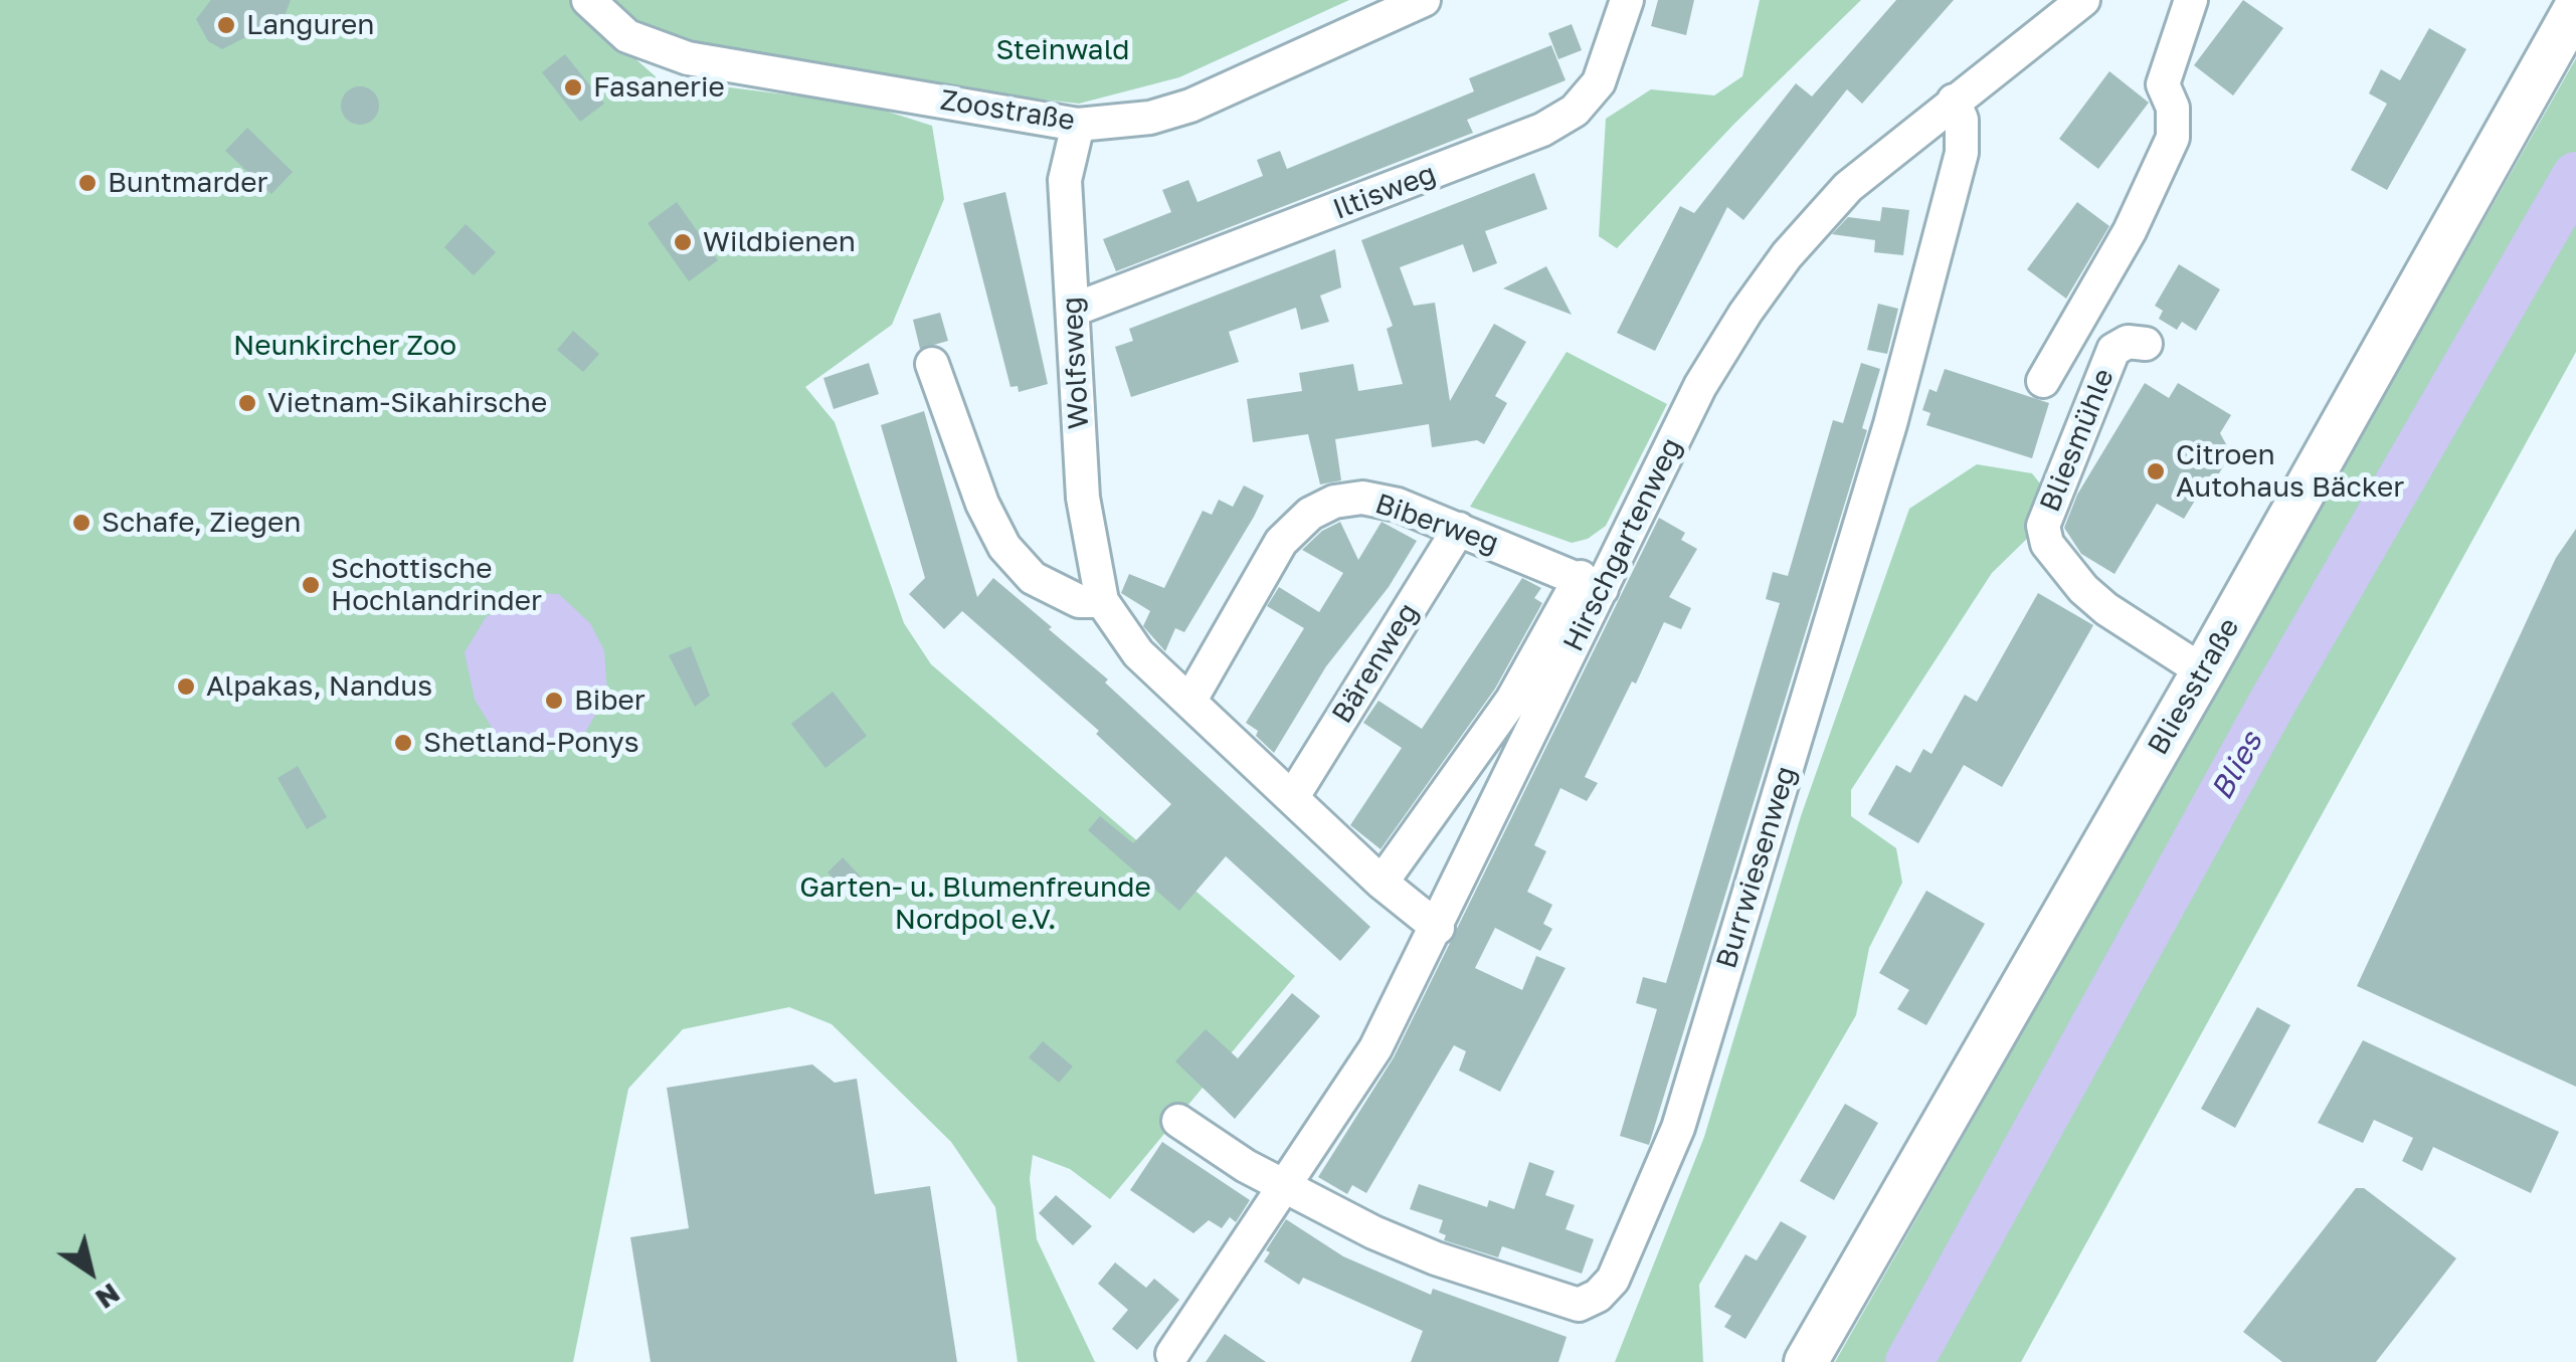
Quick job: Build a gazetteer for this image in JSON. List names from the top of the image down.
{
  "streets": {
    "main road": ["Bliesstraße"],
    "street": [
      "Zoostraße",
      "Iltisweg",
      "Wolfsweg",
      "Bliesmühle",
      "Biberweg",
      "Hirschgartenweg",
      "Bärenweg",
      "Burrwiesenweg"
    ]
  },
  "crossings": [
    ["Zoostraße", "Wolfsweg"],
    ["Iltisweg", "Wolfsweg"],
    ["Wolfsweg", "Biberweg"],
    ["Wolfsweg", "Hirschgartenweg"],
    ["Wolfsweg", "Bärenweg"],
    ["Bliesmühle", "Bliesstraße"],
    ["Biberweg", "Hirschgartenweg"],
    ["Biberweg", "Bärenweg"],
    ["Hirschgartenweg", "Burrwiesenweg"]
  ],
  "water": ["Blies"],
  "parks": ["Steinwald", "Neunkircher Zoo", "Garten- u. Blumenfreunde Nordpol e.V."],
  "places": [
    "Languren",
    "Fasanerie",
    "Buntmarder",
    "Wildbienen",
    "Vietnam-Sikahirsche",
    "Citroen Autohaus Bäcker",
    "Schafe, Ziegen",
    "Schottische Hochlandrinder",
    "Alpakas, Nandus",
    "Biber",
    "Shetland-Ponys"
  ],
  "north": "bottom right"
}
